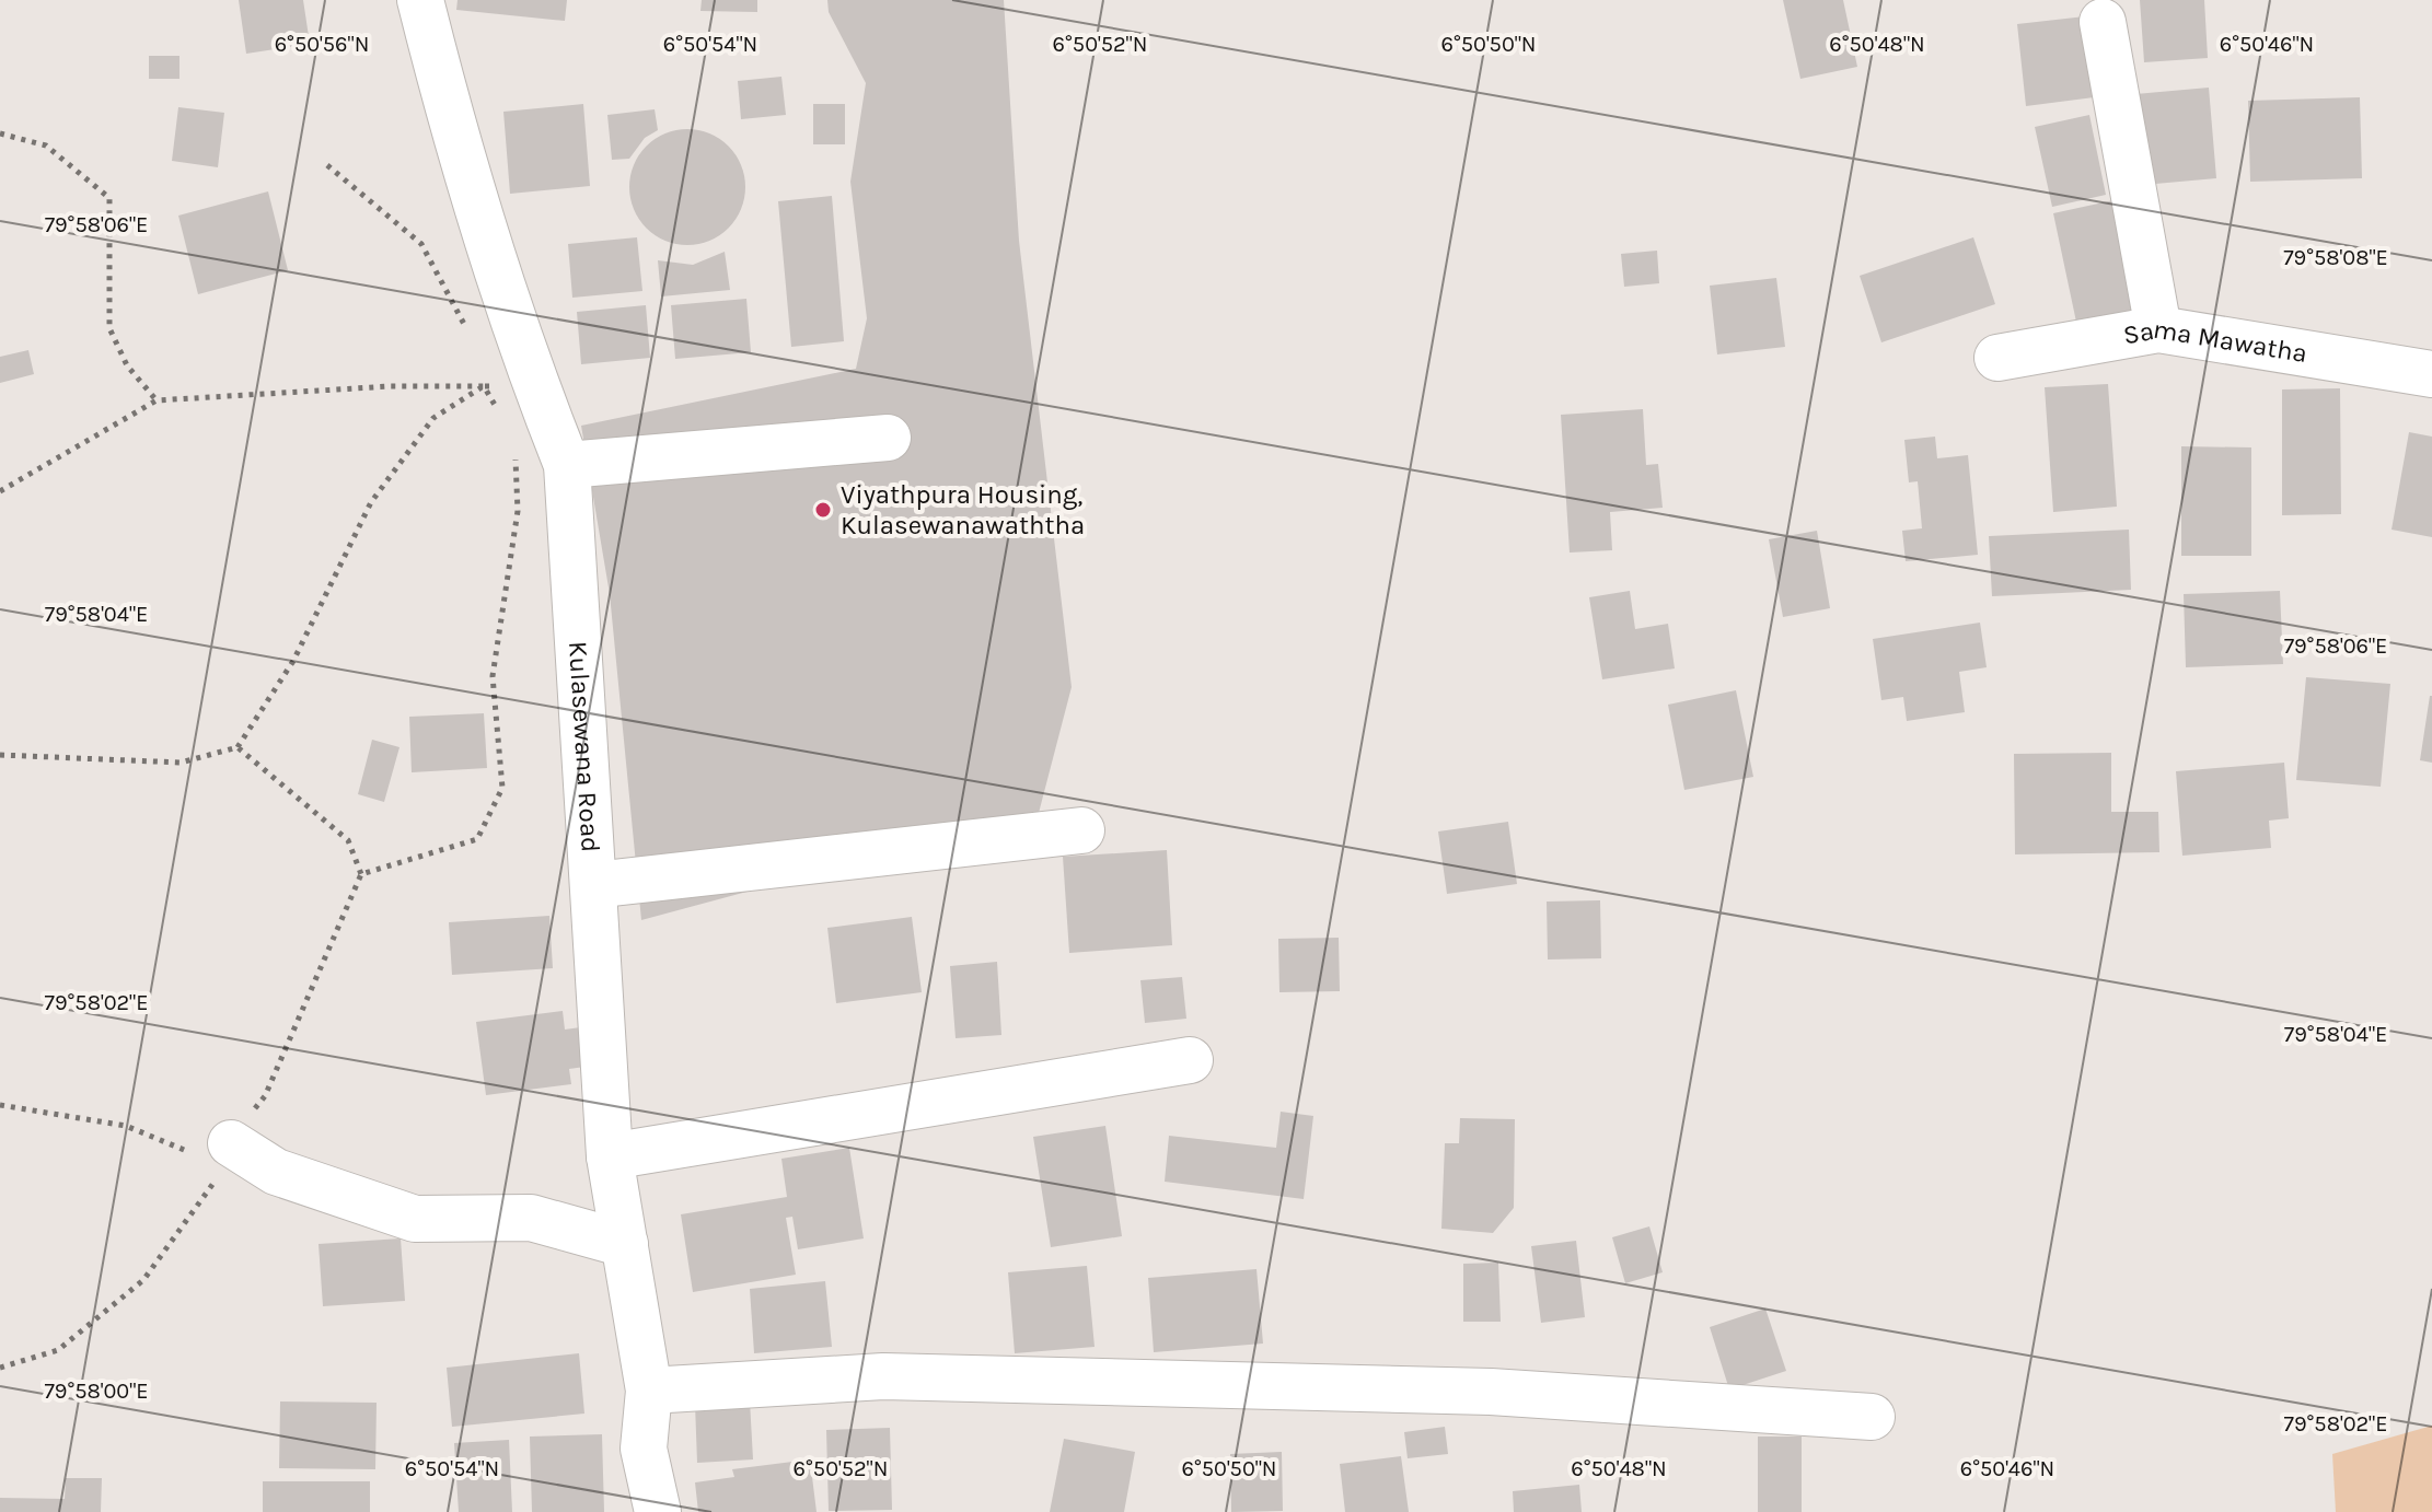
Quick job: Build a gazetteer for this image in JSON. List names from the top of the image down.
{
  "streets": {
    "street": ["Sama Mawatha", "Kulasewana Road"]
  },
  "places": ["Viyathpura Housing, Kulasewanawaththa"],
  "coordinates": [
    "6°50'56\"N",
    "6°50'54\"N",
    "6°50'52\"N",
    "6°50'50\"N",
    "6°50'48\"N",
    "6°50'46\"N",
    "79°58'06\"E",
    "79°58'08\"E",
    "79°58'04\"E",
    "79°58'02\"E",
    "79°58'00\"E"
  ]
}
